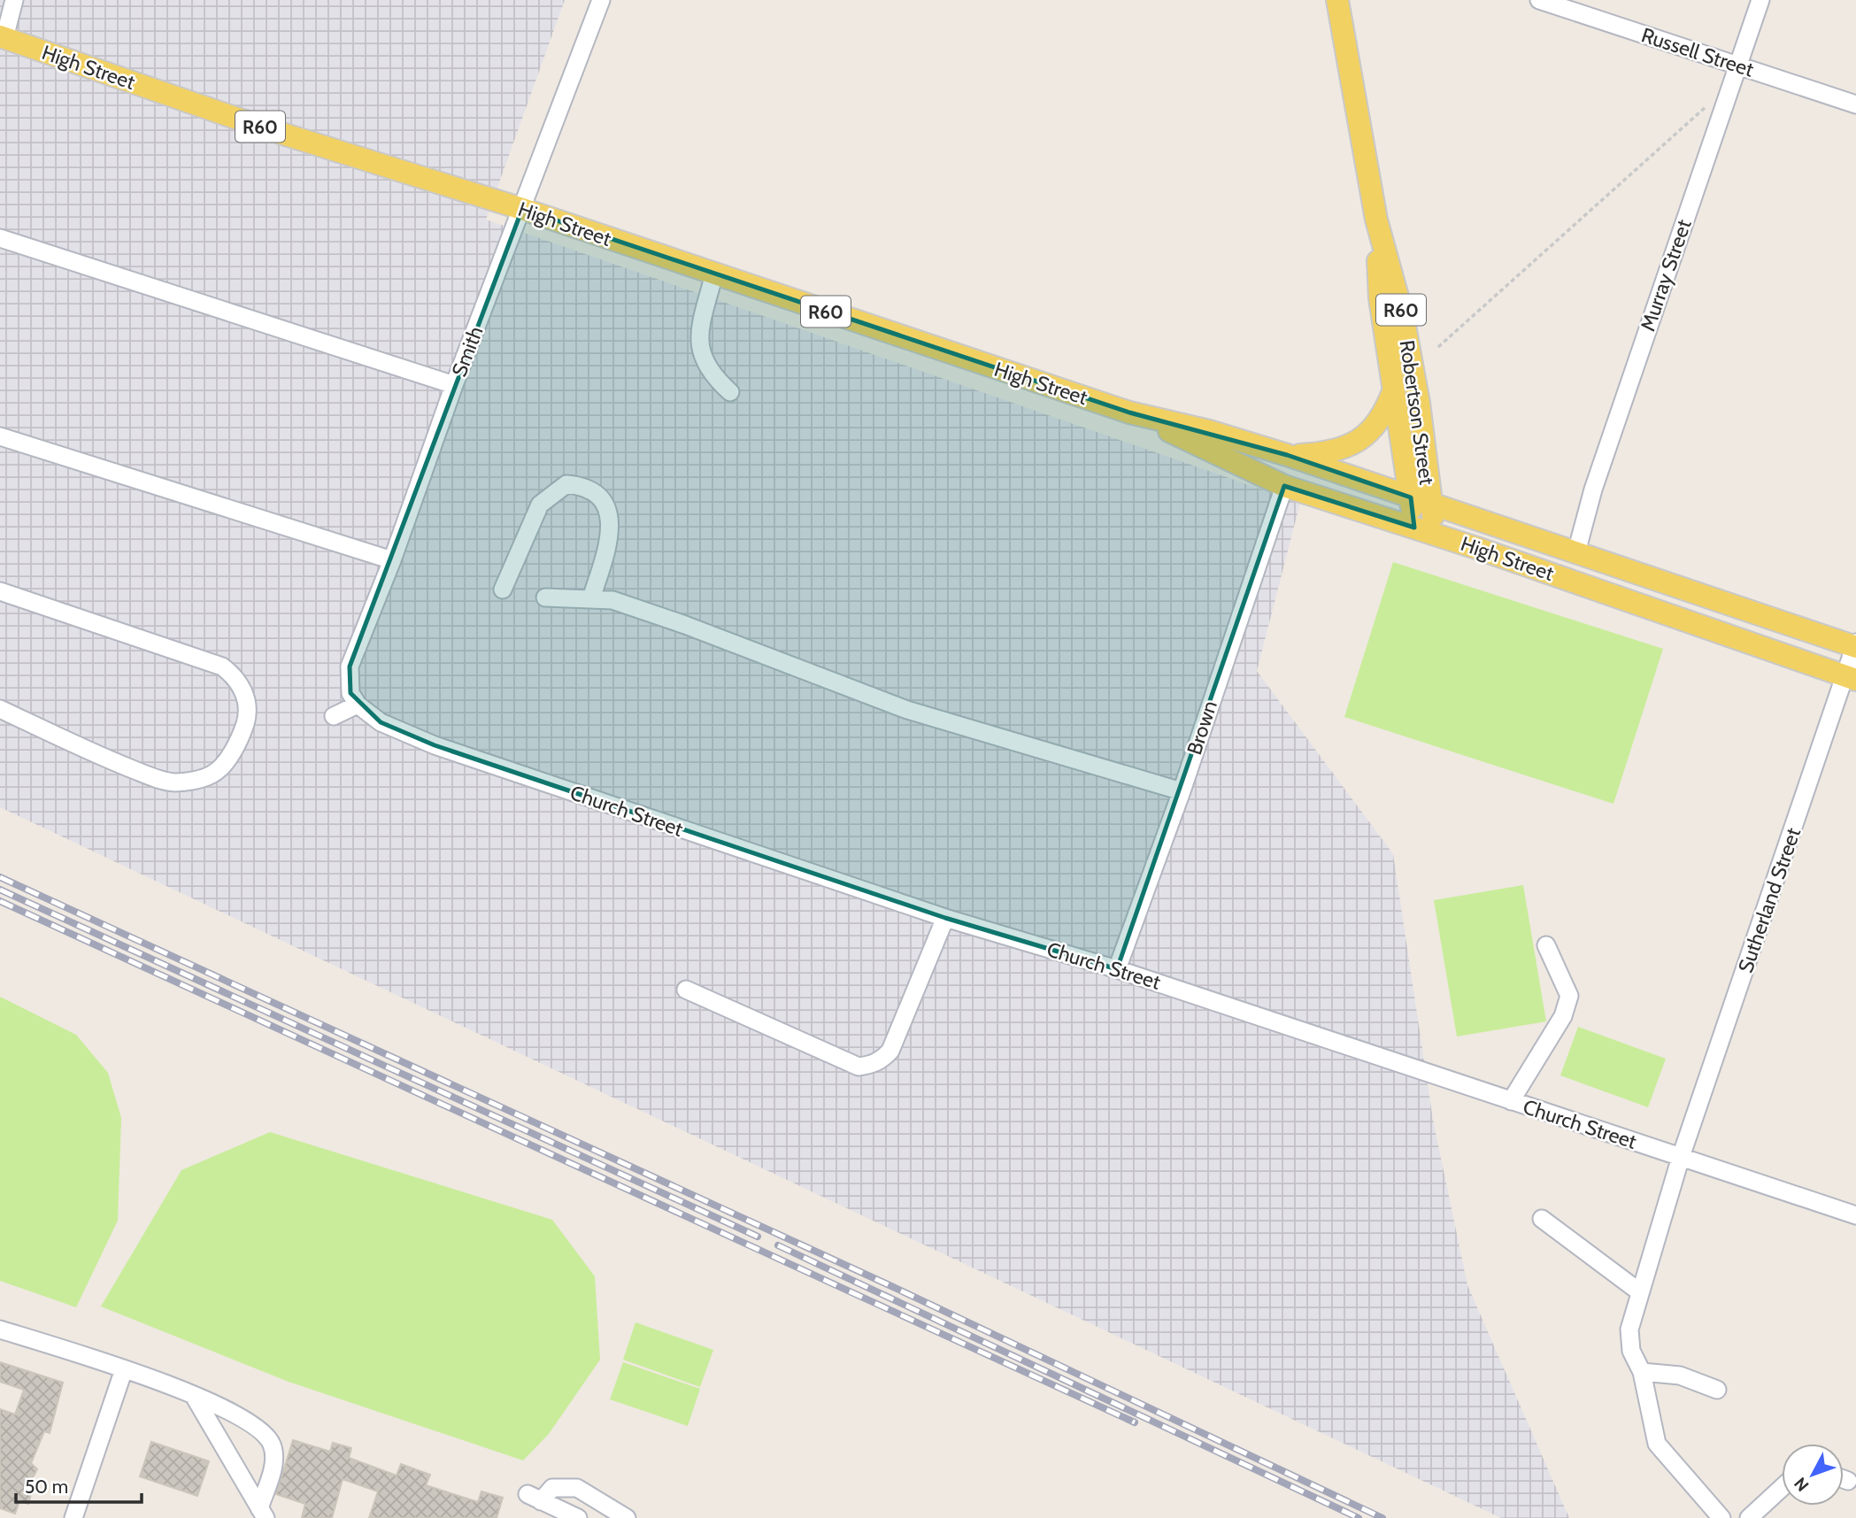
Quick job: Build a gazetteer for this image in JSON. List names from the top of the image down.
{
  "streets": {
    "main road": ["High Street", "R60", "Robertson Street"],
    "street": [
      "Russell Street",
      "Murray Street",
      "Smith",
      "Brown",
      "Church Street",
      "Sutherland Street"
    ]
  },
  "crossings": [
    ["Russell Street", "Murray Street"],
    ["High Street", "Murray Street"],
    ["High Street", "Smith"],
    ["High Street", "Robertson Street"],
    ["High Street", "Brown"],
    ["High Street", "Sutherland Street"],
    ["Smith", "Church Street"],
    ["Brown", "Church Street"],
    ["Church Street", "Sutherland Street"]
  ],
  "scale_bar": "50 m",
  "north": "bottom left"
}
